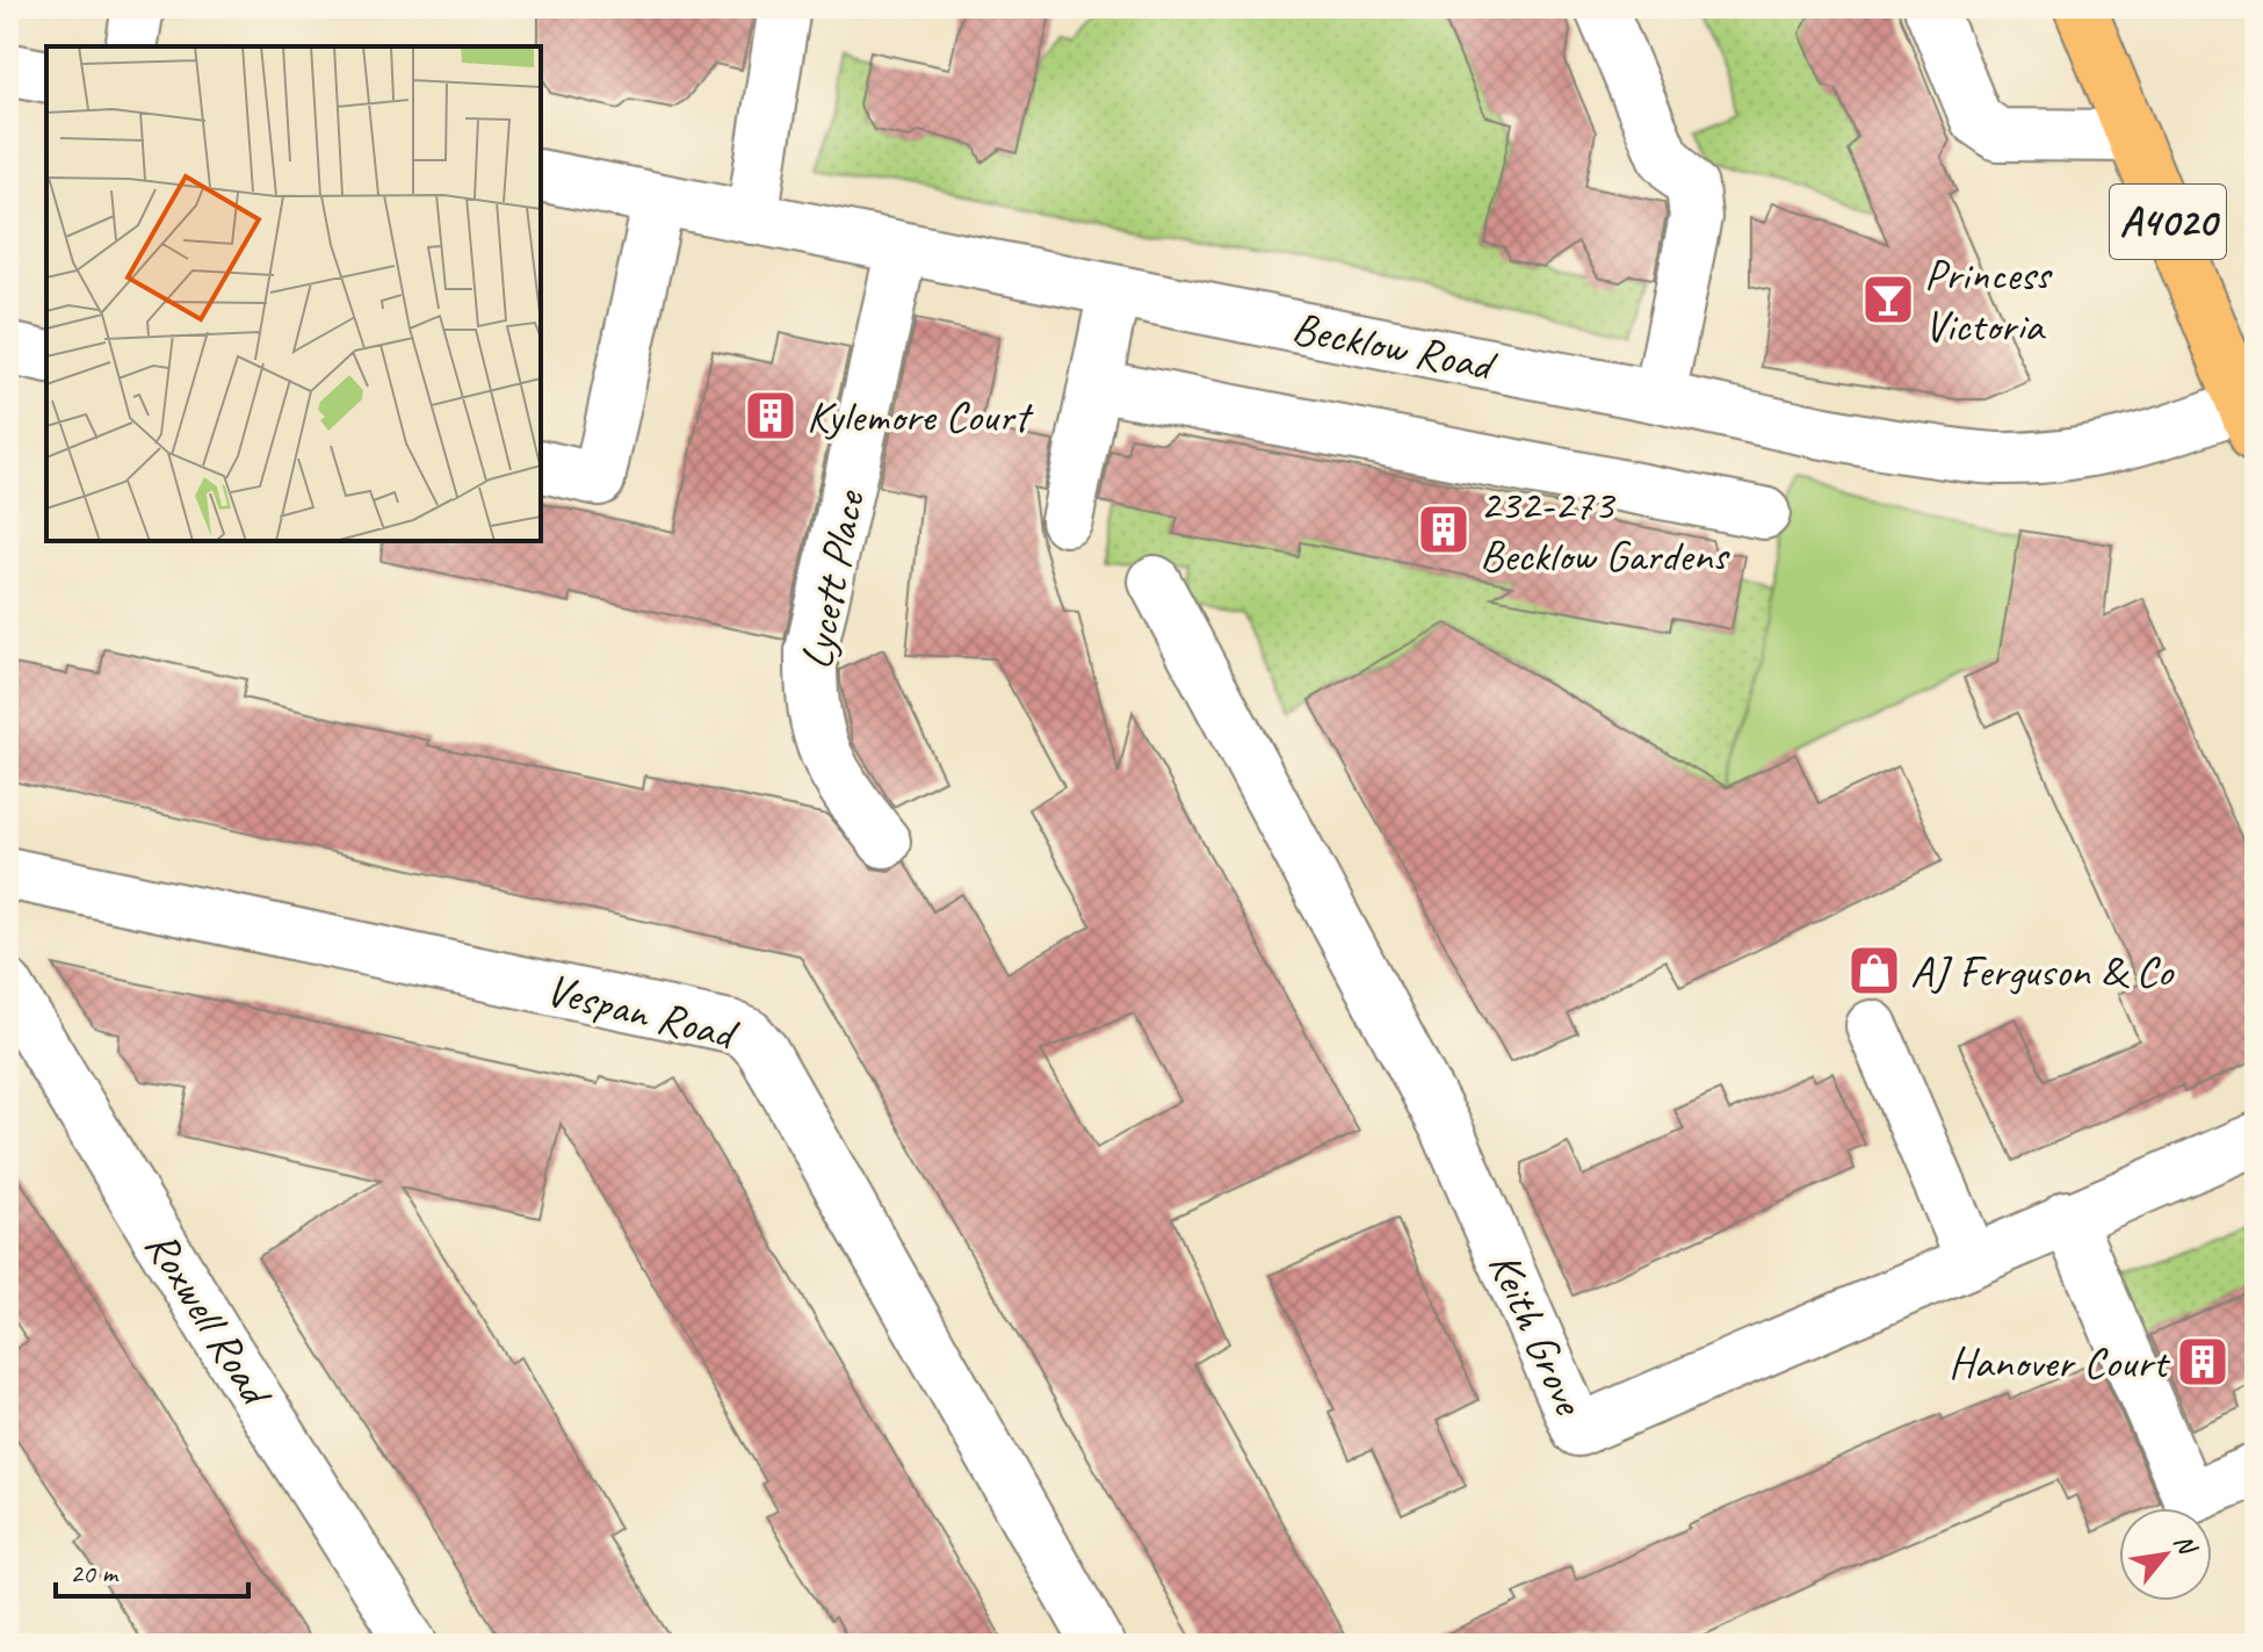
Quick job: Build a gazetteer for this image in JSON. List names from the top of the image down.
{
  "streets": {
    "main road": ["A4020"],
    "street": [
      "Becklow Road",
      "Lycett Place",
      "Vespan Road",
      "Roxwell Road",
      "Keith Grove"
    ]
  },
  "crossings": [
    ["A4020", "Becklow Road"],
    ["Becklow Road", "Lycett Place"]
  ],
  "places": {
    "bar": ["Princess Victoria"],
    "building": ["Kylemore Court", "232-273 Becklow Gardens", "Hanover Court"],
    "shop": ["AJ Ferguson & Co"]
  },
  "scale_bar": "20 m",
  "north": "top right"
}
